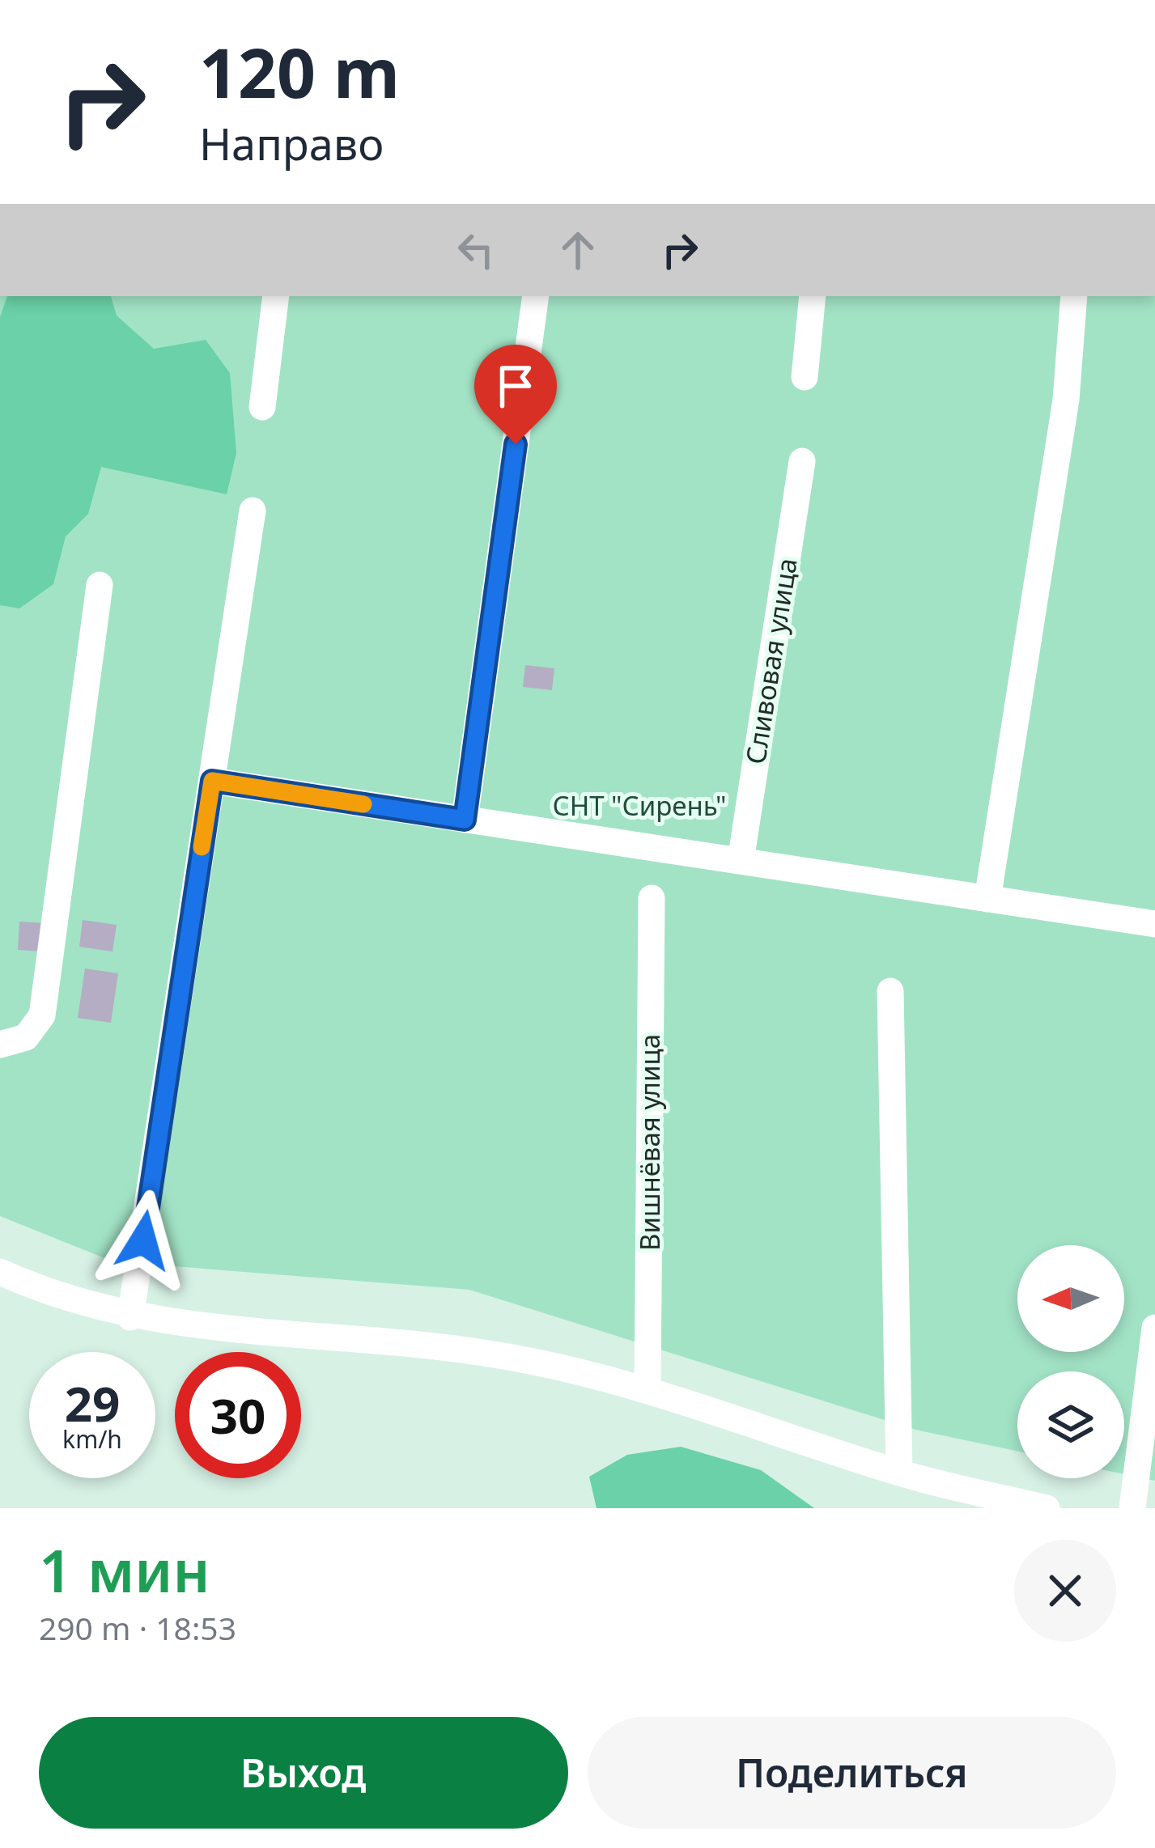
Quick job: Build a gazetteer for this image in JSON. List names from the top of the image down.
{
  "streets": {
    "street": ["Сливовая улица", "Вишнёвая улица"]
  },
  "parks": ["СНТ \"Сирень\""],
  "north": "left",
  "page": {
    "turn": ["120 m", "Направо"],
    "speed": "29 km/h",
    "limit": "30",
    "heading": ["1 мин", "290 m · 18:53"],
    "buttons": ["Выход", "Поделиться"]
  }
}
